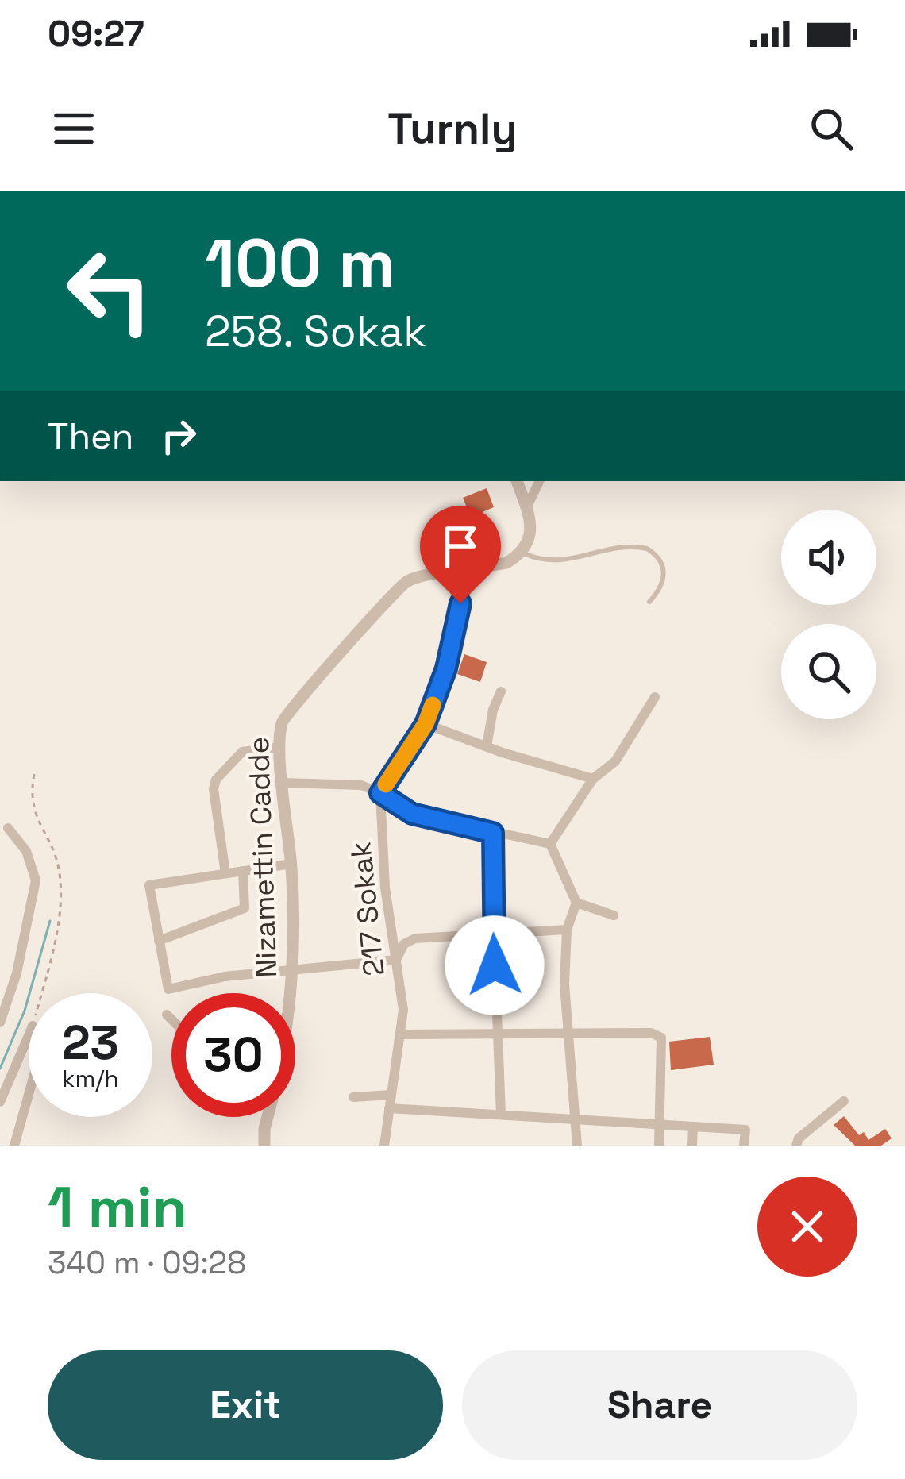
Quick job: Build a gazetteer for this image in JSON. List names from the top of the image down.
{
  "streets": {
    "street": ["Nizamettin Cadde", "217 Sokak"]
  },
  "page": {
    "status": "09:27",
    "header": "Turnly",
    "turn": ["100 m", "258. Sokak"],
    "then": "Then",
    "speed": "23 km/h",
    "limit": "30",
    "heading": ["1 min", "340 m · 09:28"],
    "buttons": ["Exit", "Share"]
  }
}
